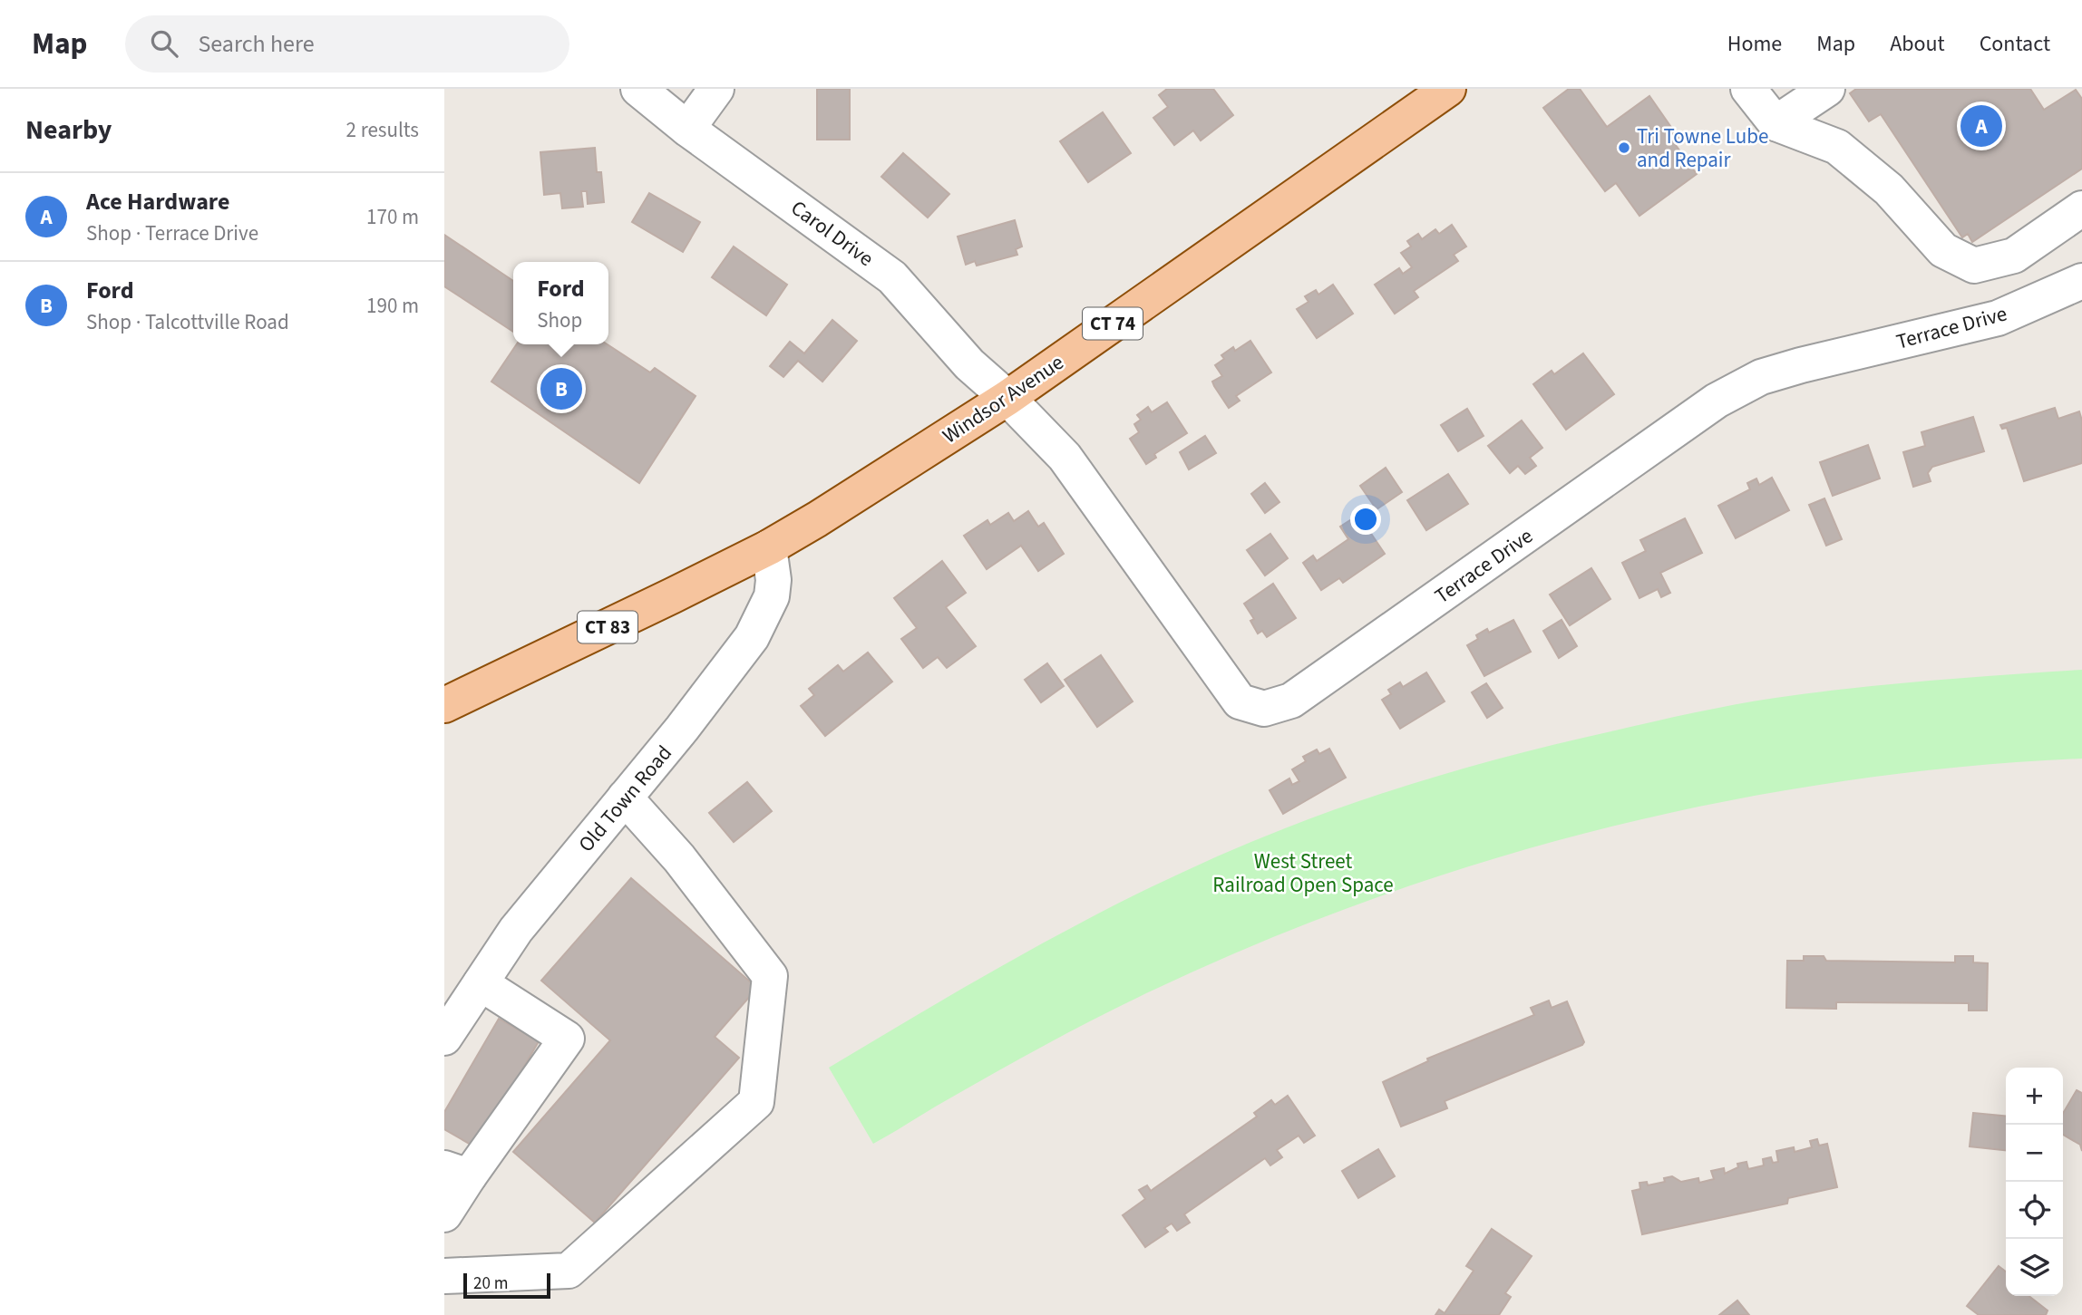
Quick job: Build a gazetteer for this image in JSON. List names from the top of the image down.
{
  "streets": {
    "main road": ["CT 74", "Windsor Avenue", "CT 83"],
    "street": ["Carol Drive", "Terrace Drive", "Old Town Road"]
  },
  "crossings": [
    ["Carol Drive", "Terrace Drive"],
    ["Carol Drive", "Windsor Avenue"],
    ["Terrace Drive", "Windsor Avenue"],
    ["Windsor Avenue", "CT 83"],
    ["Windsor Avenue", "Old Town Road"],
    ["CT 83", "Old Town Road"]
  ],
  "parks": ["West Street Railroad Open Space"],
  "places": ["Tri Towne Lube and Repair"],
  "scale_bar": "20 m",
  "page": {
    "header": "Map",
    "search": "Search here",
    "nav": [
      "Home",
      "Map",
      "About",
      "Contact"
    ],
    "heading": ["Nearby", "2 results"],
    "pins": ["A", "B"],
    "list": [
      {
        "mark": "A",
        "name": "Ace Hardware",
        "note": "Shop · Terrace Drive",
        "value": "170 m"
      },
      {
        "mark": "B",
        "name": "Ford",
        "note": "Shop · Talcottville Road",
        "value": "190 m"
      }
    ],
    "popup": ["Ford", "Shop"],
    "map_buttons": ["+", "−"],
    "scale": "20 m"
  }
}
